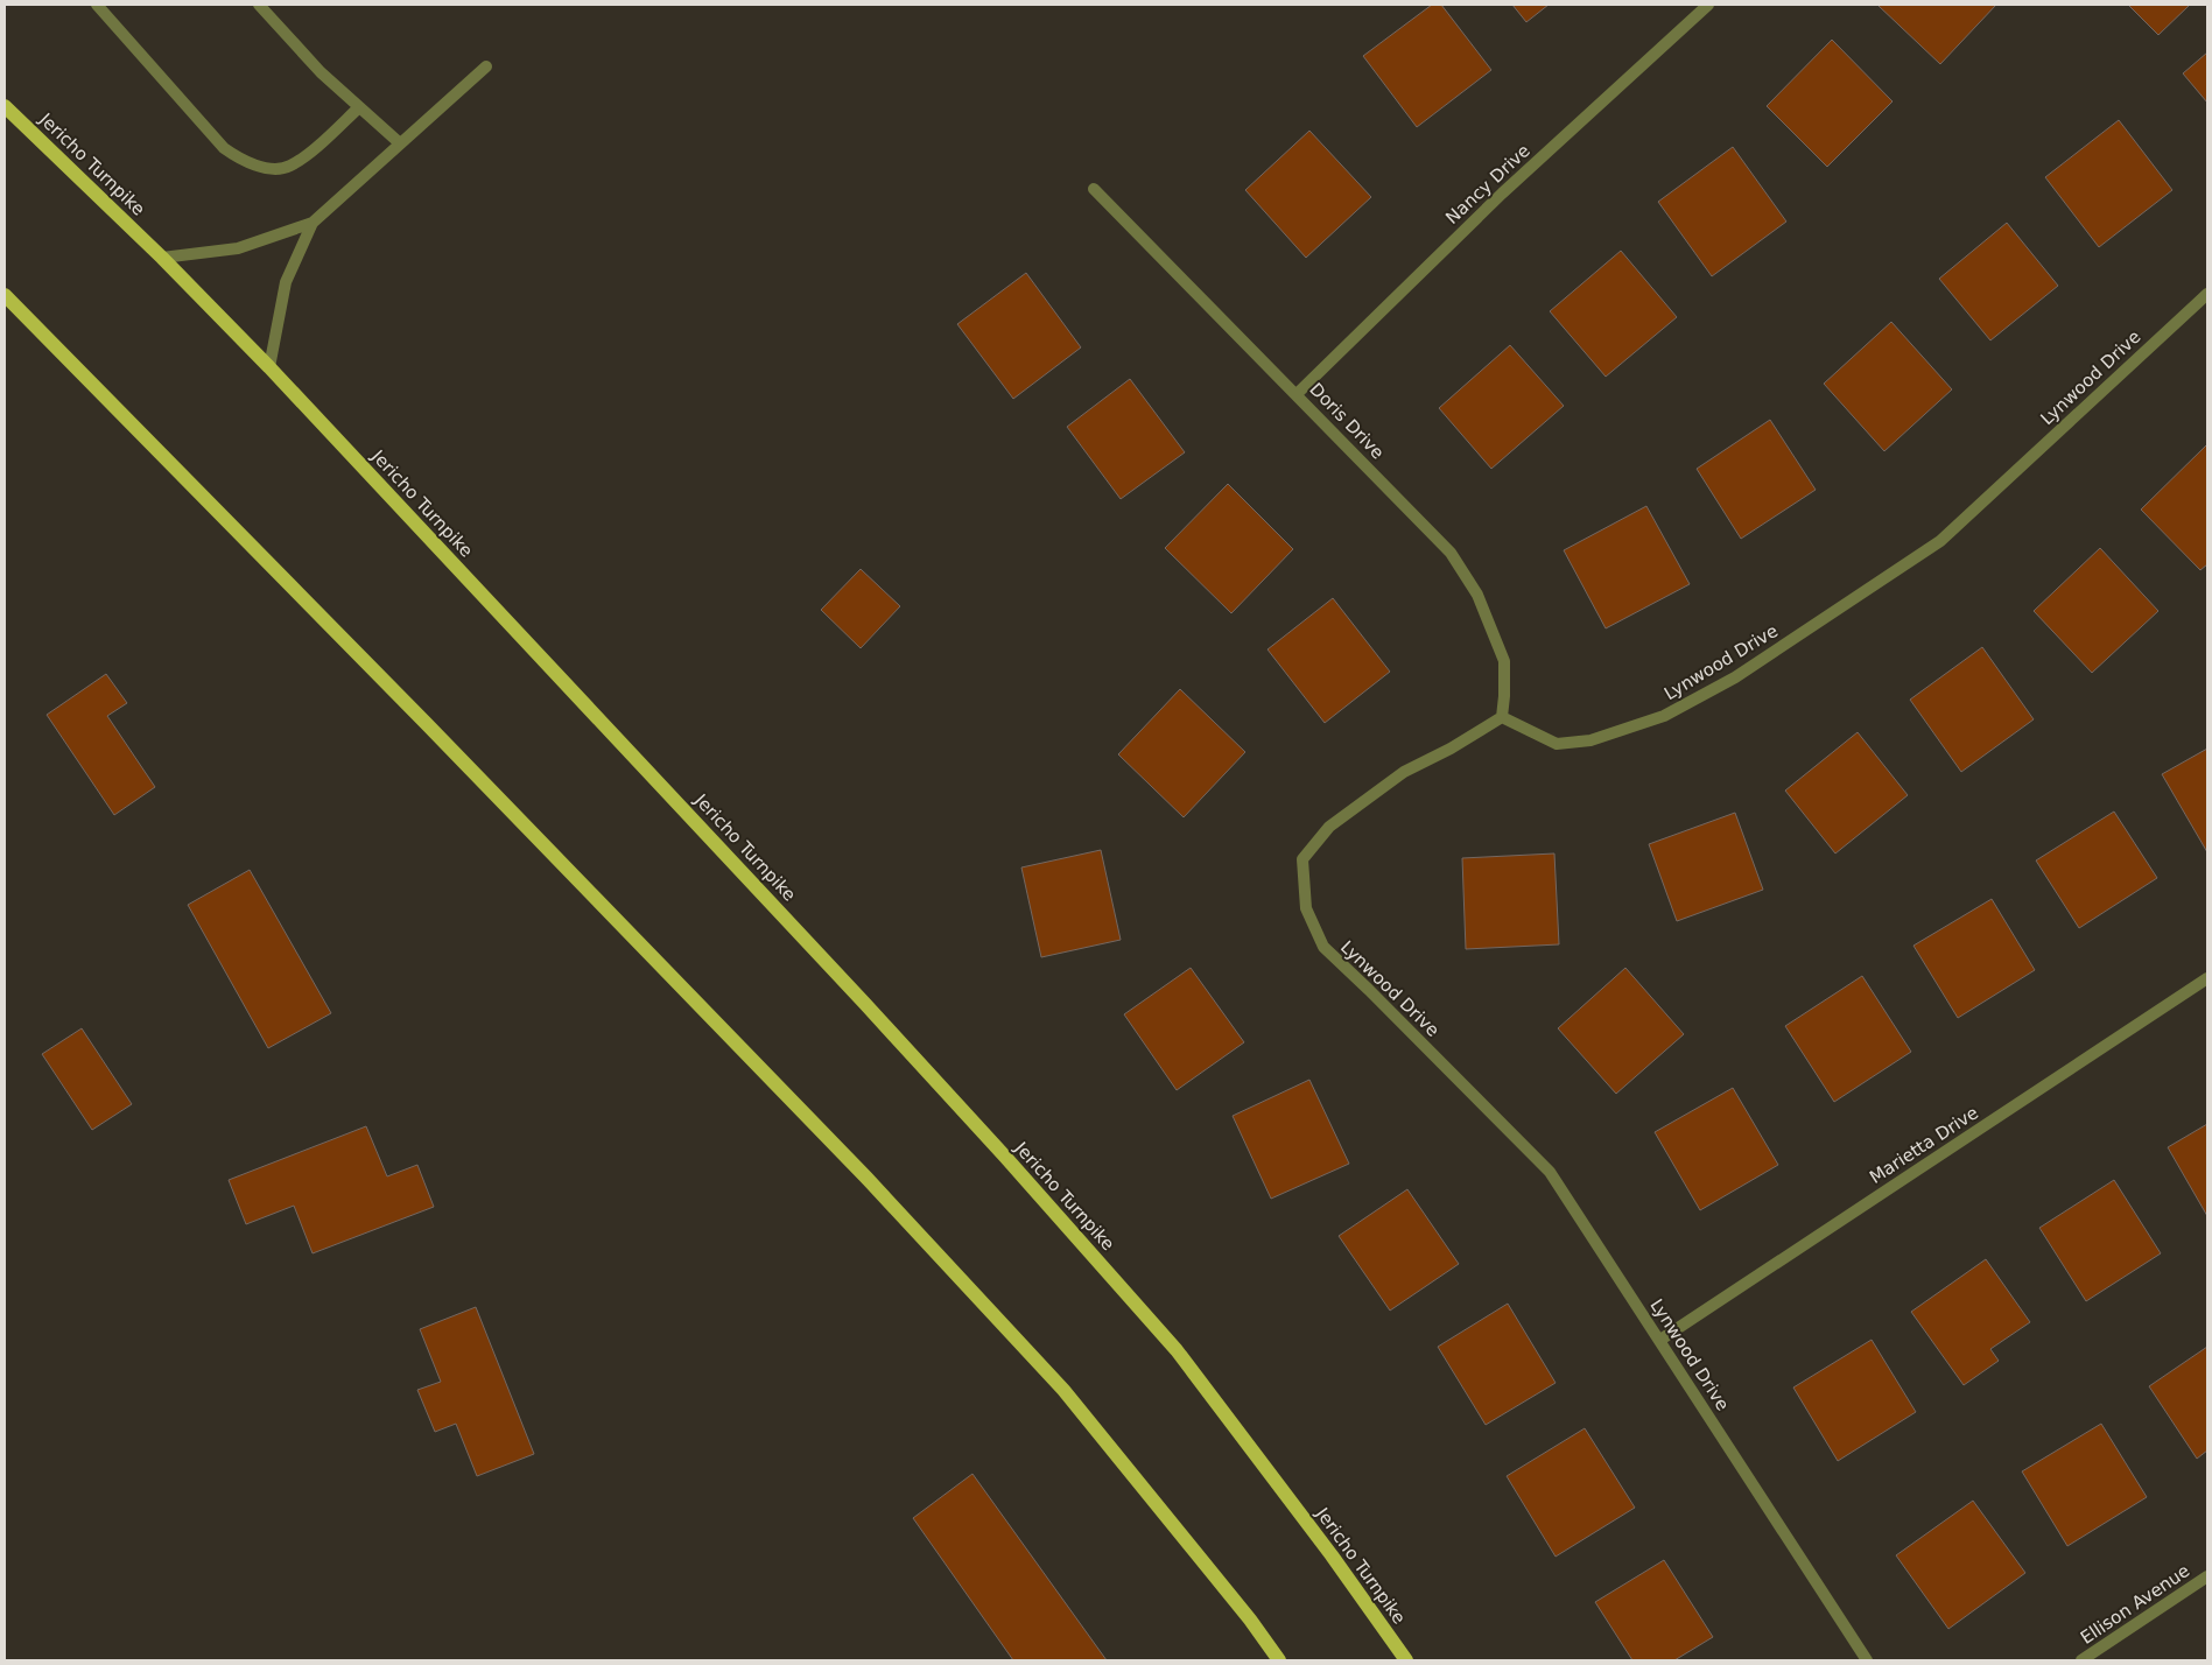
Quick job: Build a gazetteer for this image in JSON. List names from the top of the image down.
{
  "streets": {
    "main road": ["Jericho Turnpike"],
    "street": [
      "Nancy Drive",
      "Lynwood Drive",
      "Doris Drive",
      "Marietta Drive",
      "Ellison Avenue"
    ]
  },
  "crossings": [
    ["Nancy Drive", "Doris Drive"],
    ["Lynwood Drive", "Doris Drive"],
    ["Lynwood Drive", "Marietta Drive"]
  ]
}
